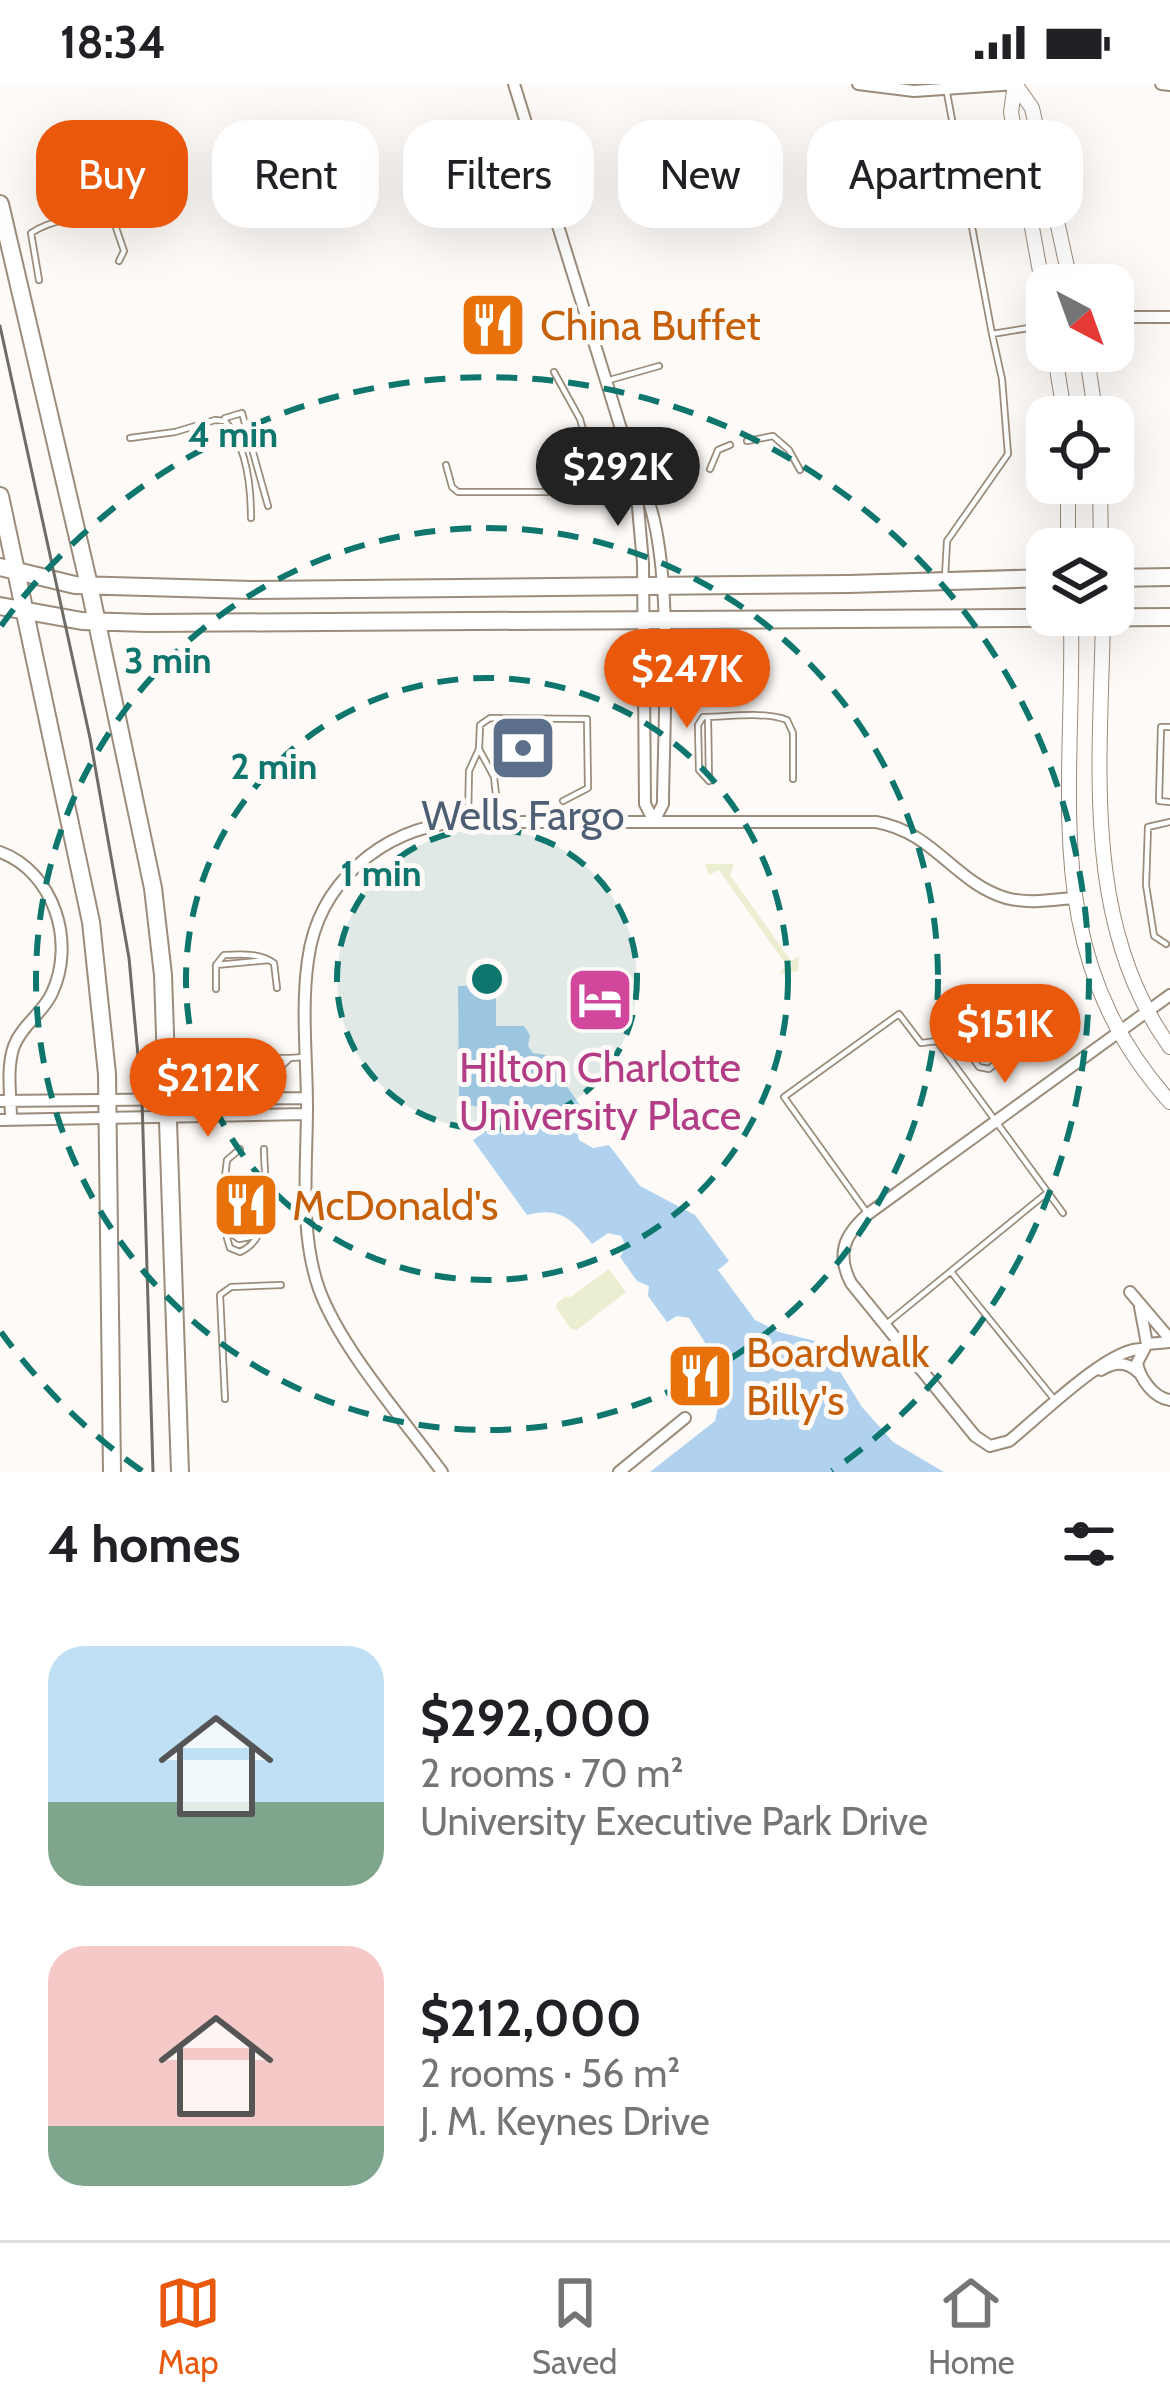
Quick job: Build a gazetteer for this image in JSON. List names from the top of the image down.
{
  "places": {
    "restaurant": ["China Buffet", "McDonald's", "Boardwalk Billy's"],
    "bank": ["Wells Fargo"],
    "hotel": ["Hilton Charlotte University Place"]
  },
  "north": "bottom right",
  "page": {
    "status": "18:34",
    "chip": [
      "Buy",
      "Rent",
      "Filters",
      "New",
      "Apartment"
    ],
    "price": [
      "$292K",
      "$247K",
      "$151K",
      "$212K"
    ],
    "heading": "4 homes",
    "list": [
      {
        "name": "$292,000",
        "note": "2 rooms · 70 m² · University Executive Park Drive"
      },
      {
        "name": "$212,000",
        "note": "2 rooms · 56 m² · J. M. Keynes Drive"
      }
    ],
    "tabs": ["Map", "Saved", "Home"]
  },
  "rings": [
    "4 min",
    "3 min",
    "2 min",
    "1 min"
  ]
}
